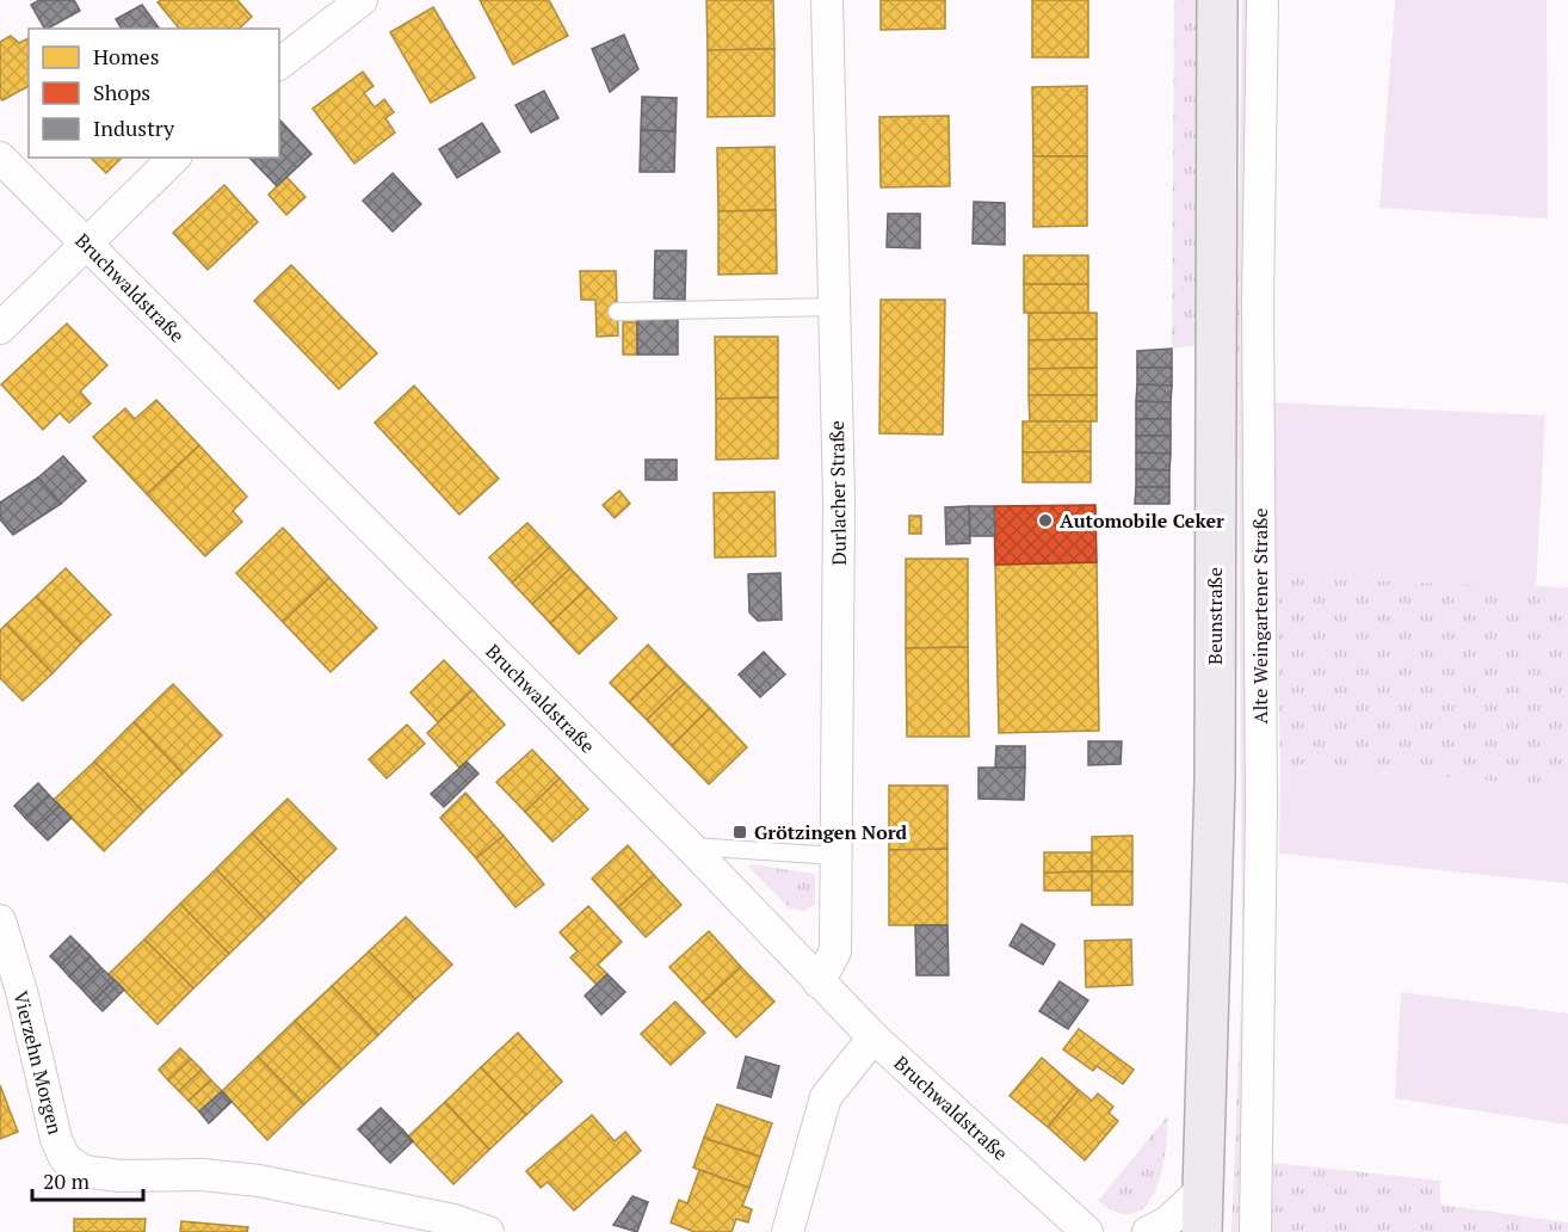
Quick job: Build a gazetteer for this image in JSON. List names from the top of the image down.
{
  "streets": {
    "main road": ["Beunstraße"],
    "street": [
      "Bruchwaldstraße",
      "Durlacher Straße",
      "Alte Weingartener Straße",
      "Vierzehn Morgen"
    ]
  },
  "crossings": [
    ["Bruchwaldstraße", "Durlacher Straße"]
  ],
  "places": {
    "other": ["Automobile Ceker"],
    "transit": ["Grötzingen Nord"]
  },
  "legend": ["Homes", "Shops", "Industry"],
  "scale_bar": "20 m"
}
